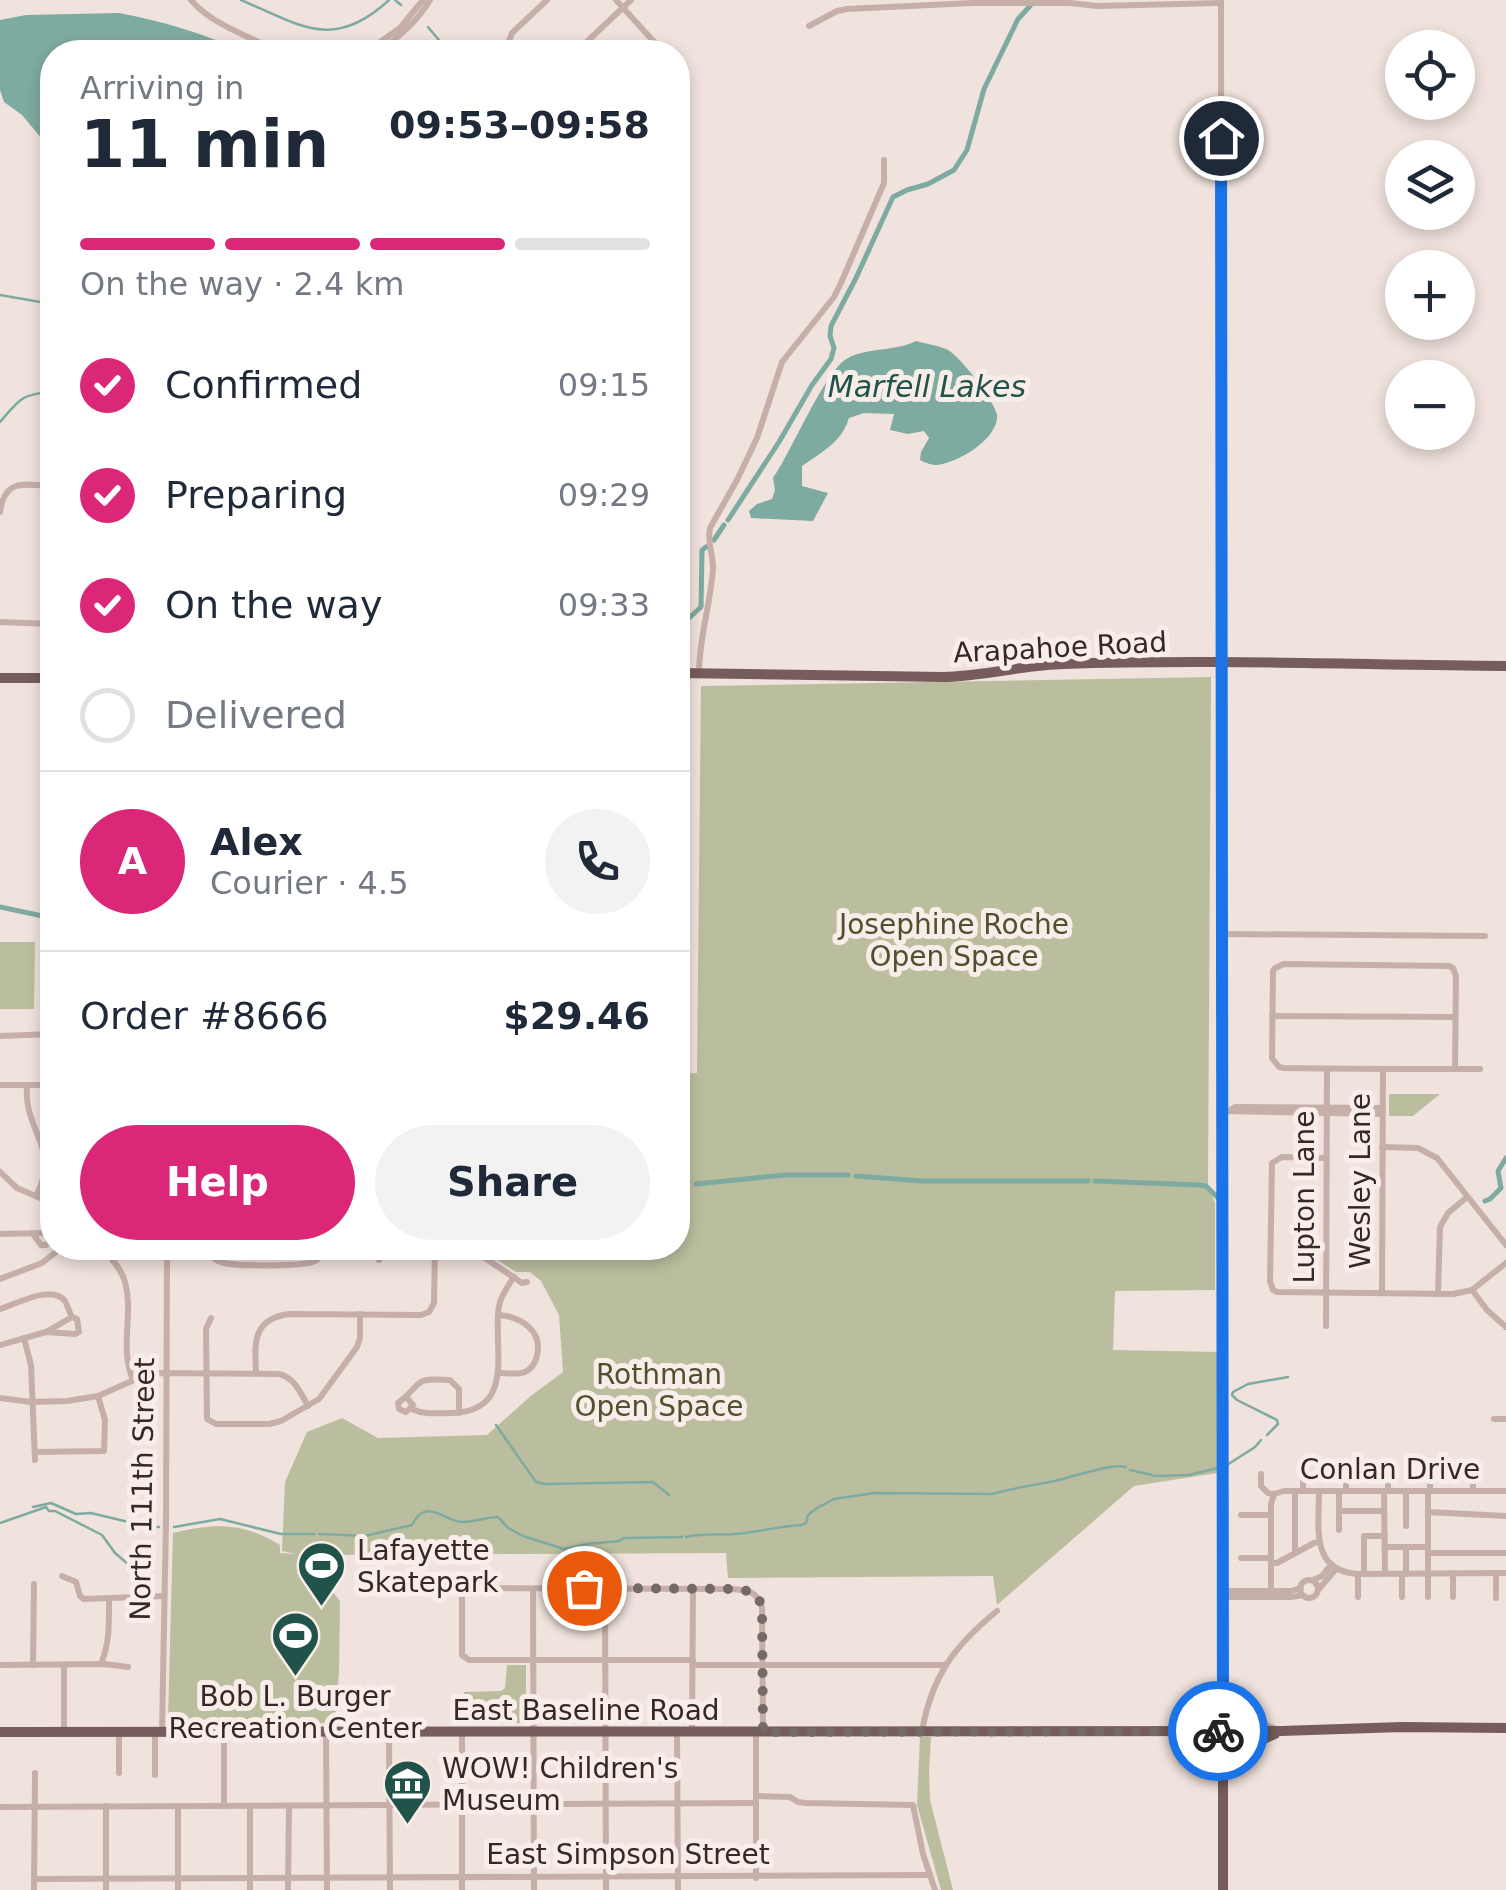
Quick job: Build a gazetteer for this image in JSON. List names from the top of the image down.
{
  "streets": {
    "main road": ["Arapahoe Road", "East Baseline Road"],
    "street": [
      "Wesley Lane",
      "Lupton Lane",
      "Conlan Drive",
      "North 111th Street",
      "East Simpson Street"
    ]
  },
  "crossings": [
    ["North 111th Street", "East Baseline Road"]
  ],
  "water": ["Marfell Lakes"],
  "parks": ["Josephine Roche Open Space", "Rothman Open Space"],
  "places": {
    "sports": ["Lafayette Skatepark", "Bob L. Burger Recreation Center"],
    "museum": ["WOW! Children's Museum"]
  },
  "page": {
    "map_buttons": ["+", "−"],
    "heading": ["11 min", "Arriving in", "09:53–09:58"],
    "panel": [
      "Alex",
      "Courier · 4.5",
      "Order #8666",
      "$29.46"
    ],
    "bar": "On the way · 2.4 km",
    "list": [
      ["Confirmed", "09:15"],
      ["Preparing", "09:29"],
      ["On the way", "09:33"],
      "Delivered"
    ],
    "round": "A",
    "buttons": ["Help", "Share"]
  }
}
